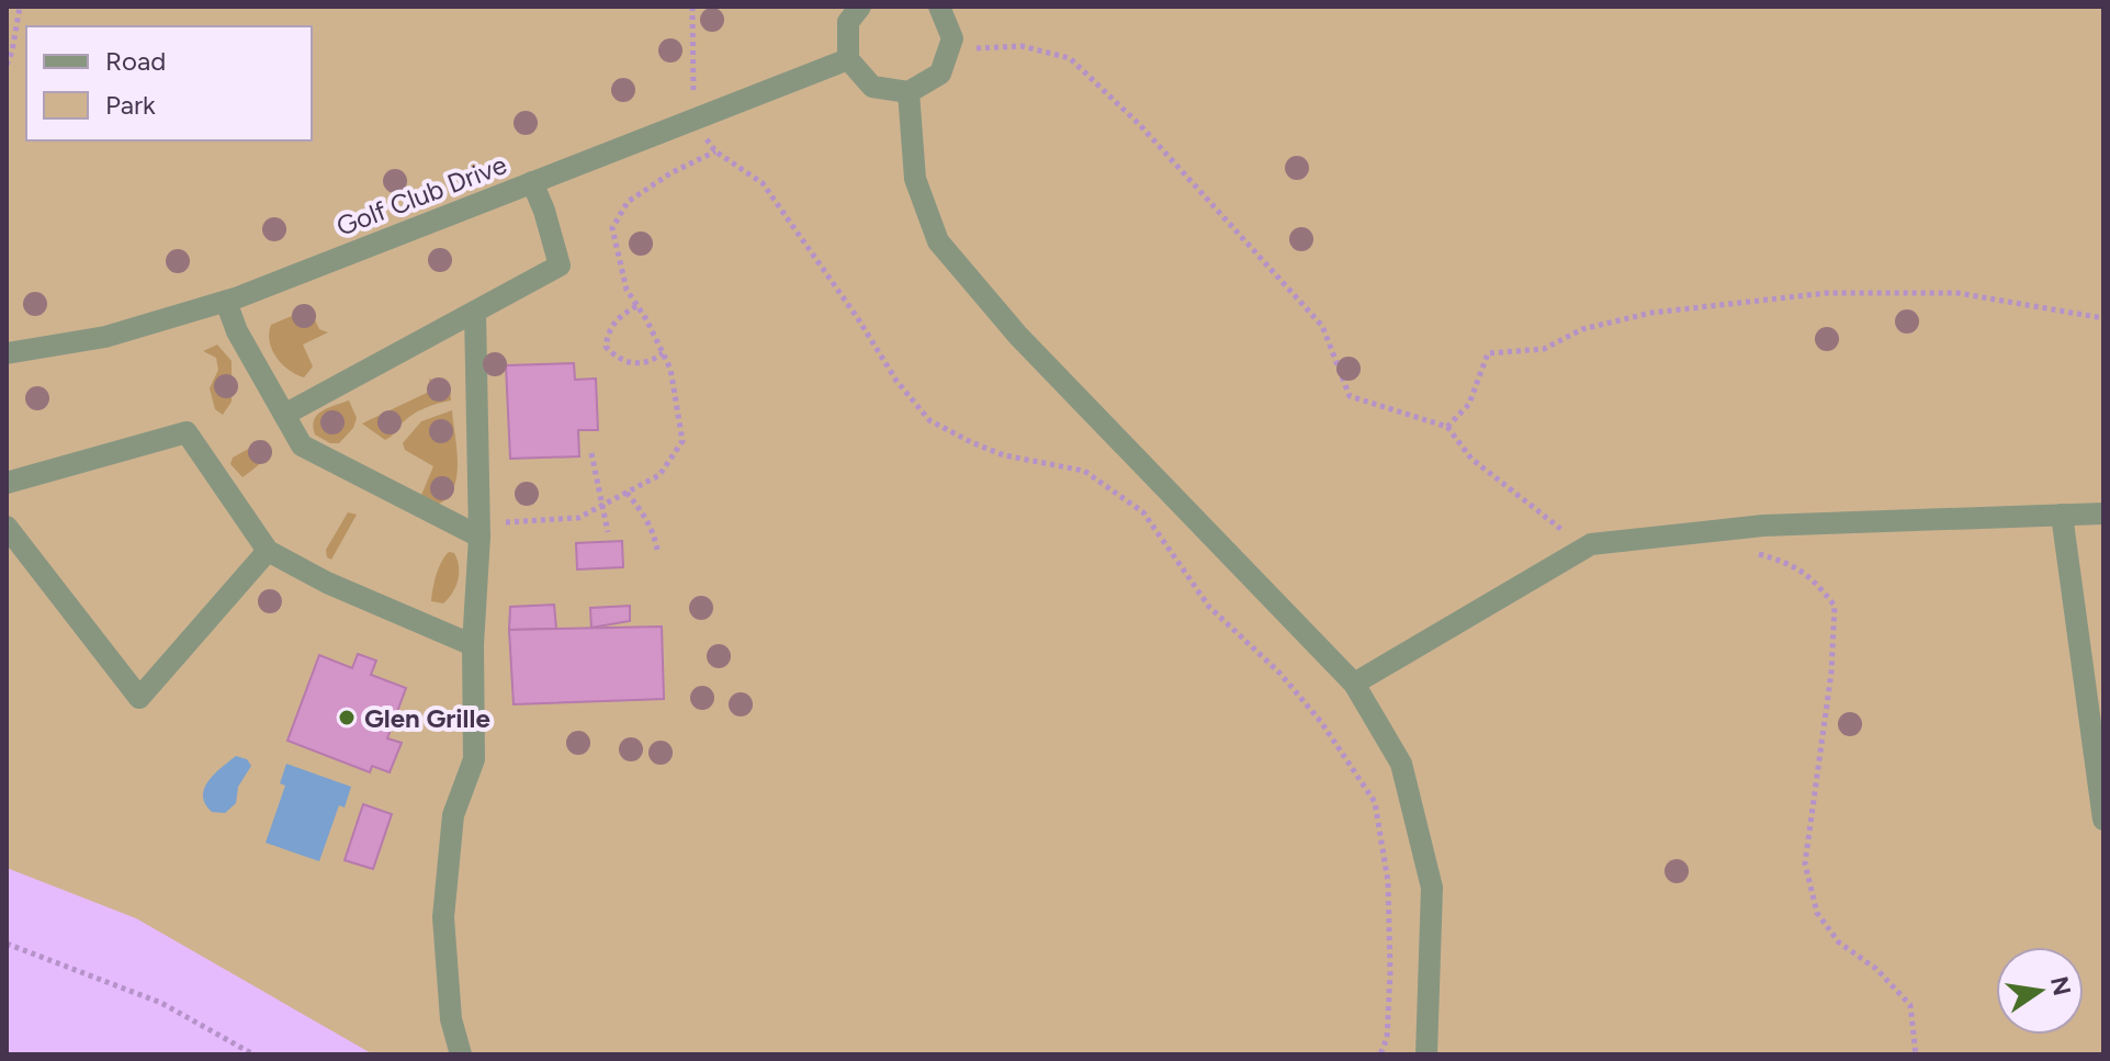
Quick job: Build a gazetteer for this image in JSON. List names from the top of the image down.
{
  "streets": {
    "street": ["Golf Club Drive"]
  },
  "places": ["Glen Grille"],
  "legend": ["Road", "Park"],
  "north": "right"
}
